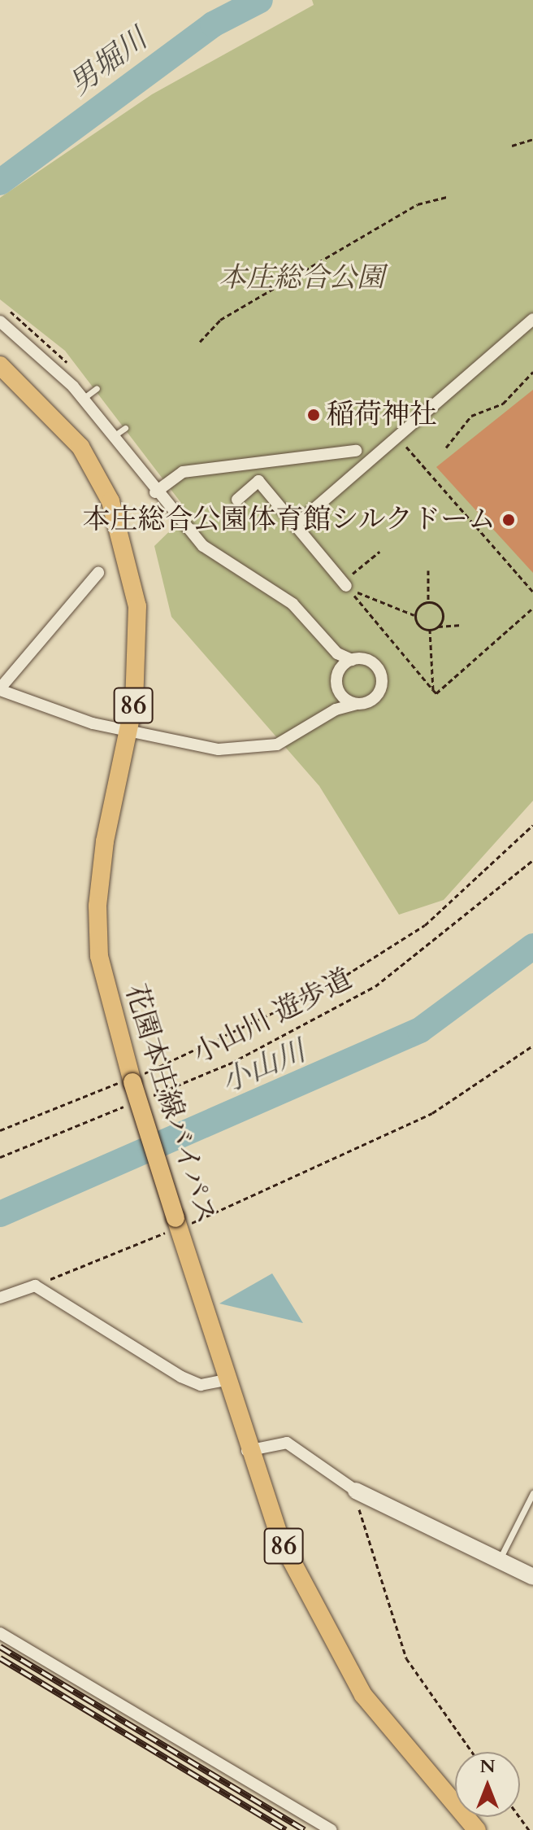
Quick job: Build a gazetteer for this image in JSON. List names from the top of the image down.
{
  "streets": {
    "main road": ["86", "花園本庄線バイパス"],
    "path": ["小山川 遊歩道"]
  },
  "water": ["男堀川", "小山川"],
  "parks": ["本庄総合公園"],
  "places": ["稲荷神社", "本庄総合公園体育館シルクドーム"],
  "north": "top"
}
